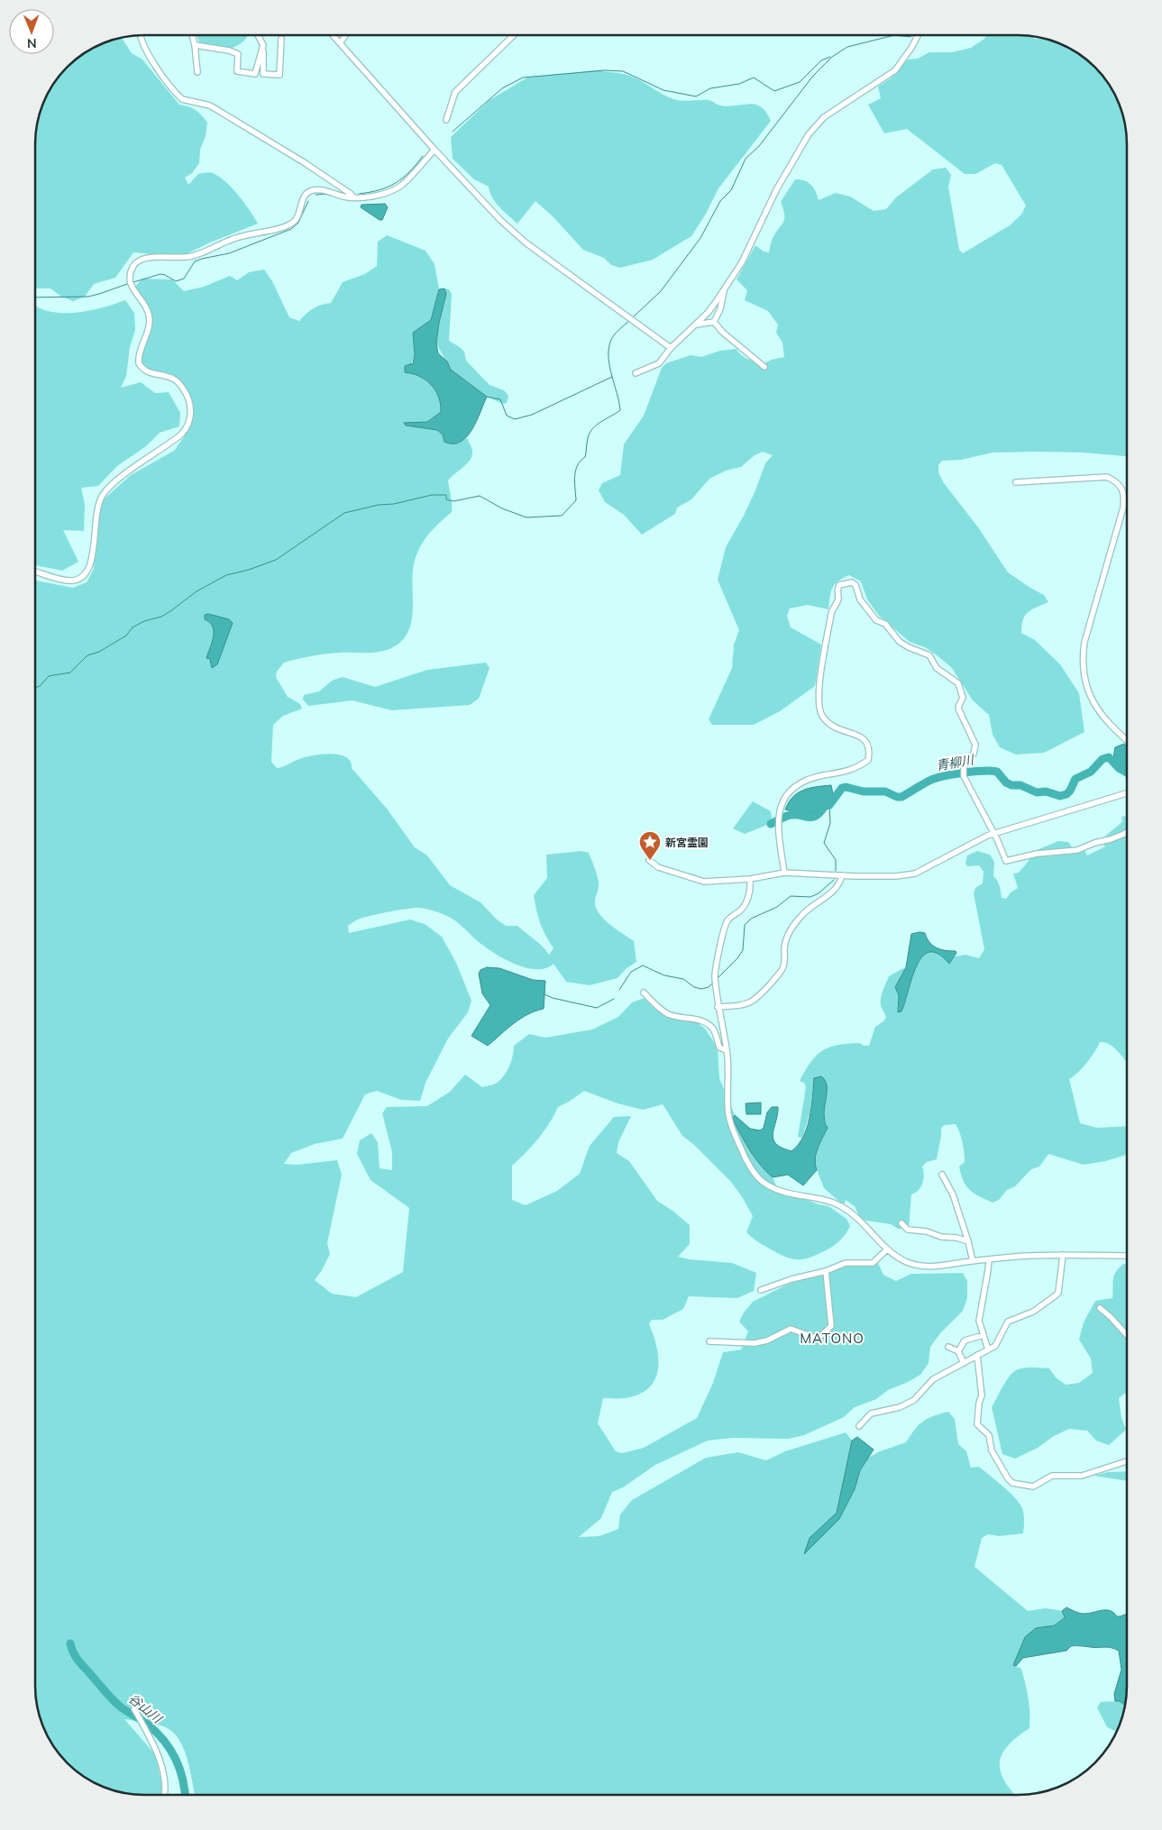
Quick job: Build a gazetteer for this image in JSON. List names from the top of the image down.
{
  "districts": ["MATONO"],
  "water": ["青柳川", "谷山川"],
  "places": {
    "place": ["新宮霊園"]
  },
  "north": "bottom"
}
